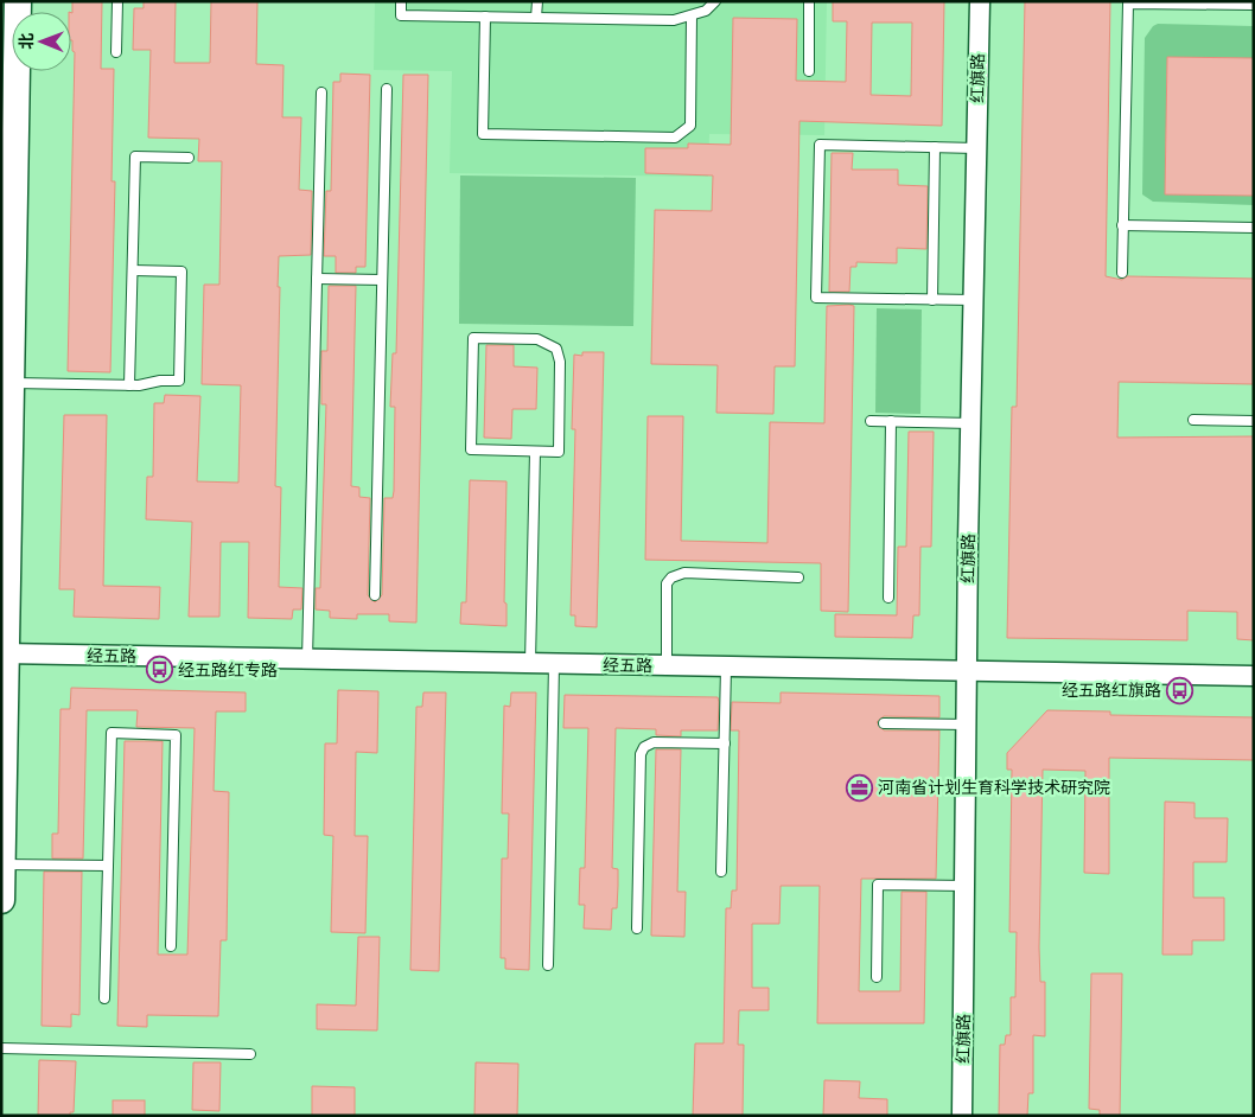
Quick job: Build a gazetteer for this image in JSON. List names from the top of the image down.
{
  "streets": {
    "street": ["红旗路", "经五路"]
  },
  "crossings": [
    ["红旗路", "经五路"]
  ],
  "places": {
    "bus stop": ["经五路红专路", "经五路红旗路"],
    "office": ["河南省计划生育科学技术研究院"]
  },
  "north": "left"
}
